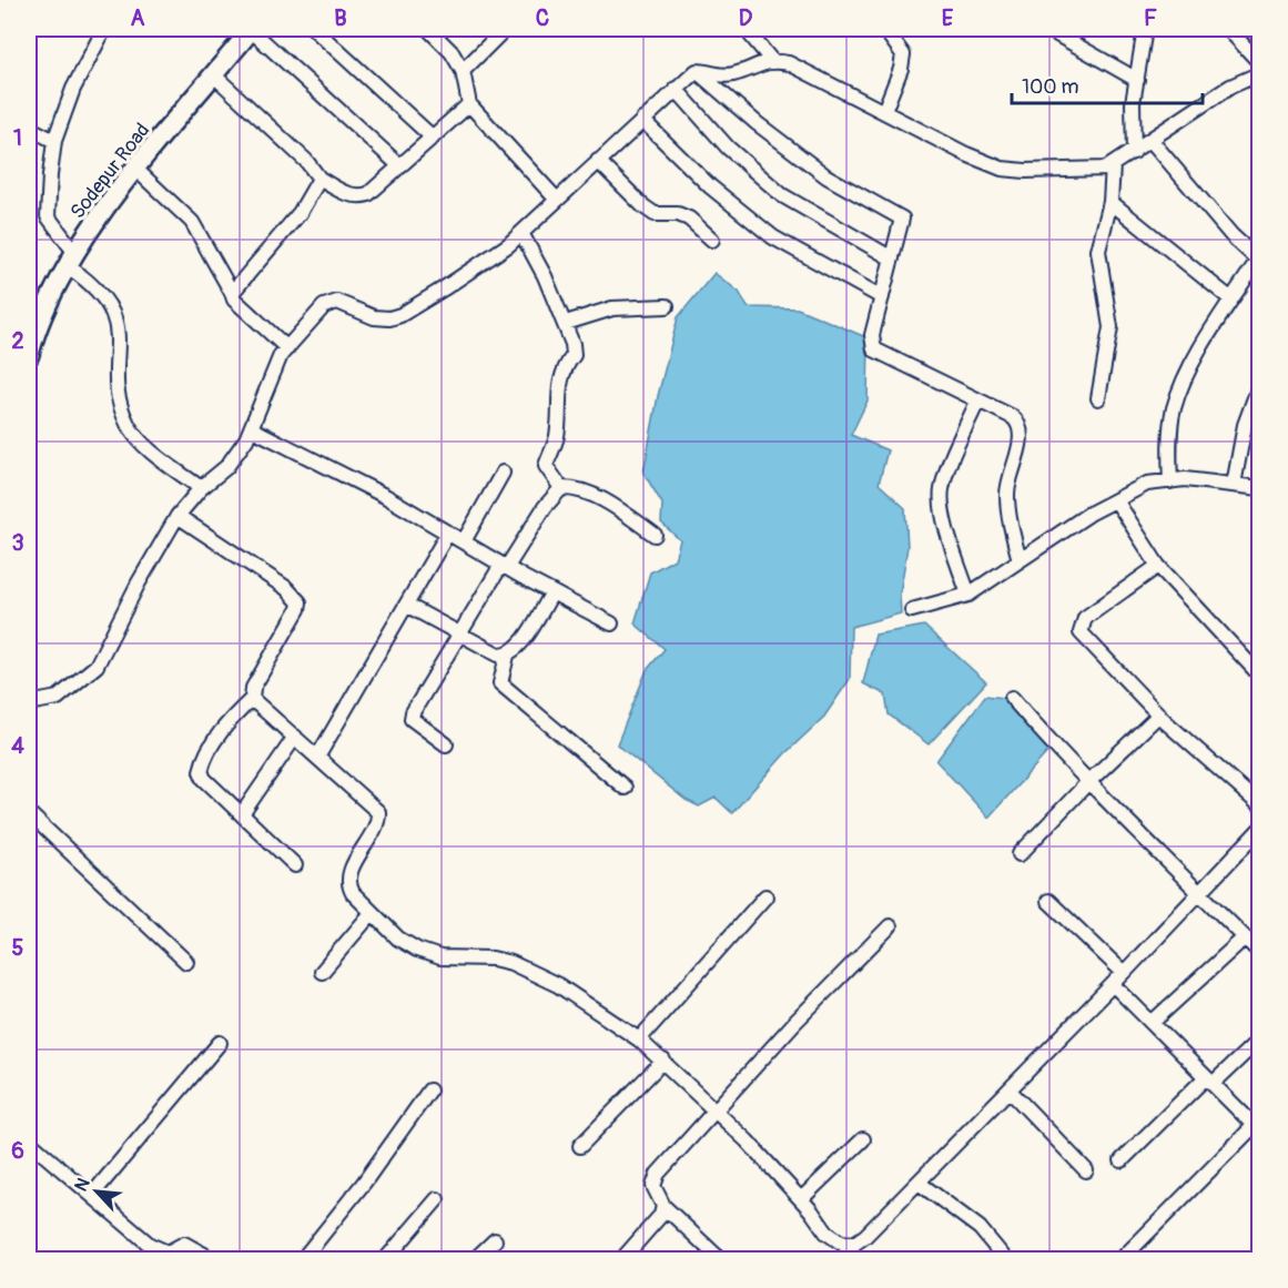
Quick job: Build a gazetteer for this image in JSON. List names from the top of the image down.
{
  "streets": {
    "main road": ["Sodepur Road"]
  },
  "scale_bar": "100 m",
  "north": "top left",
  "grid": {
    "columns": [
      "A",
      "B",
      "C",
      "D",
      "E",
      "F"
    ],
    "rows": [
      "1",
      "2",
      "3",
      "4",
      "5",
      "6"
    ]
  }
}
